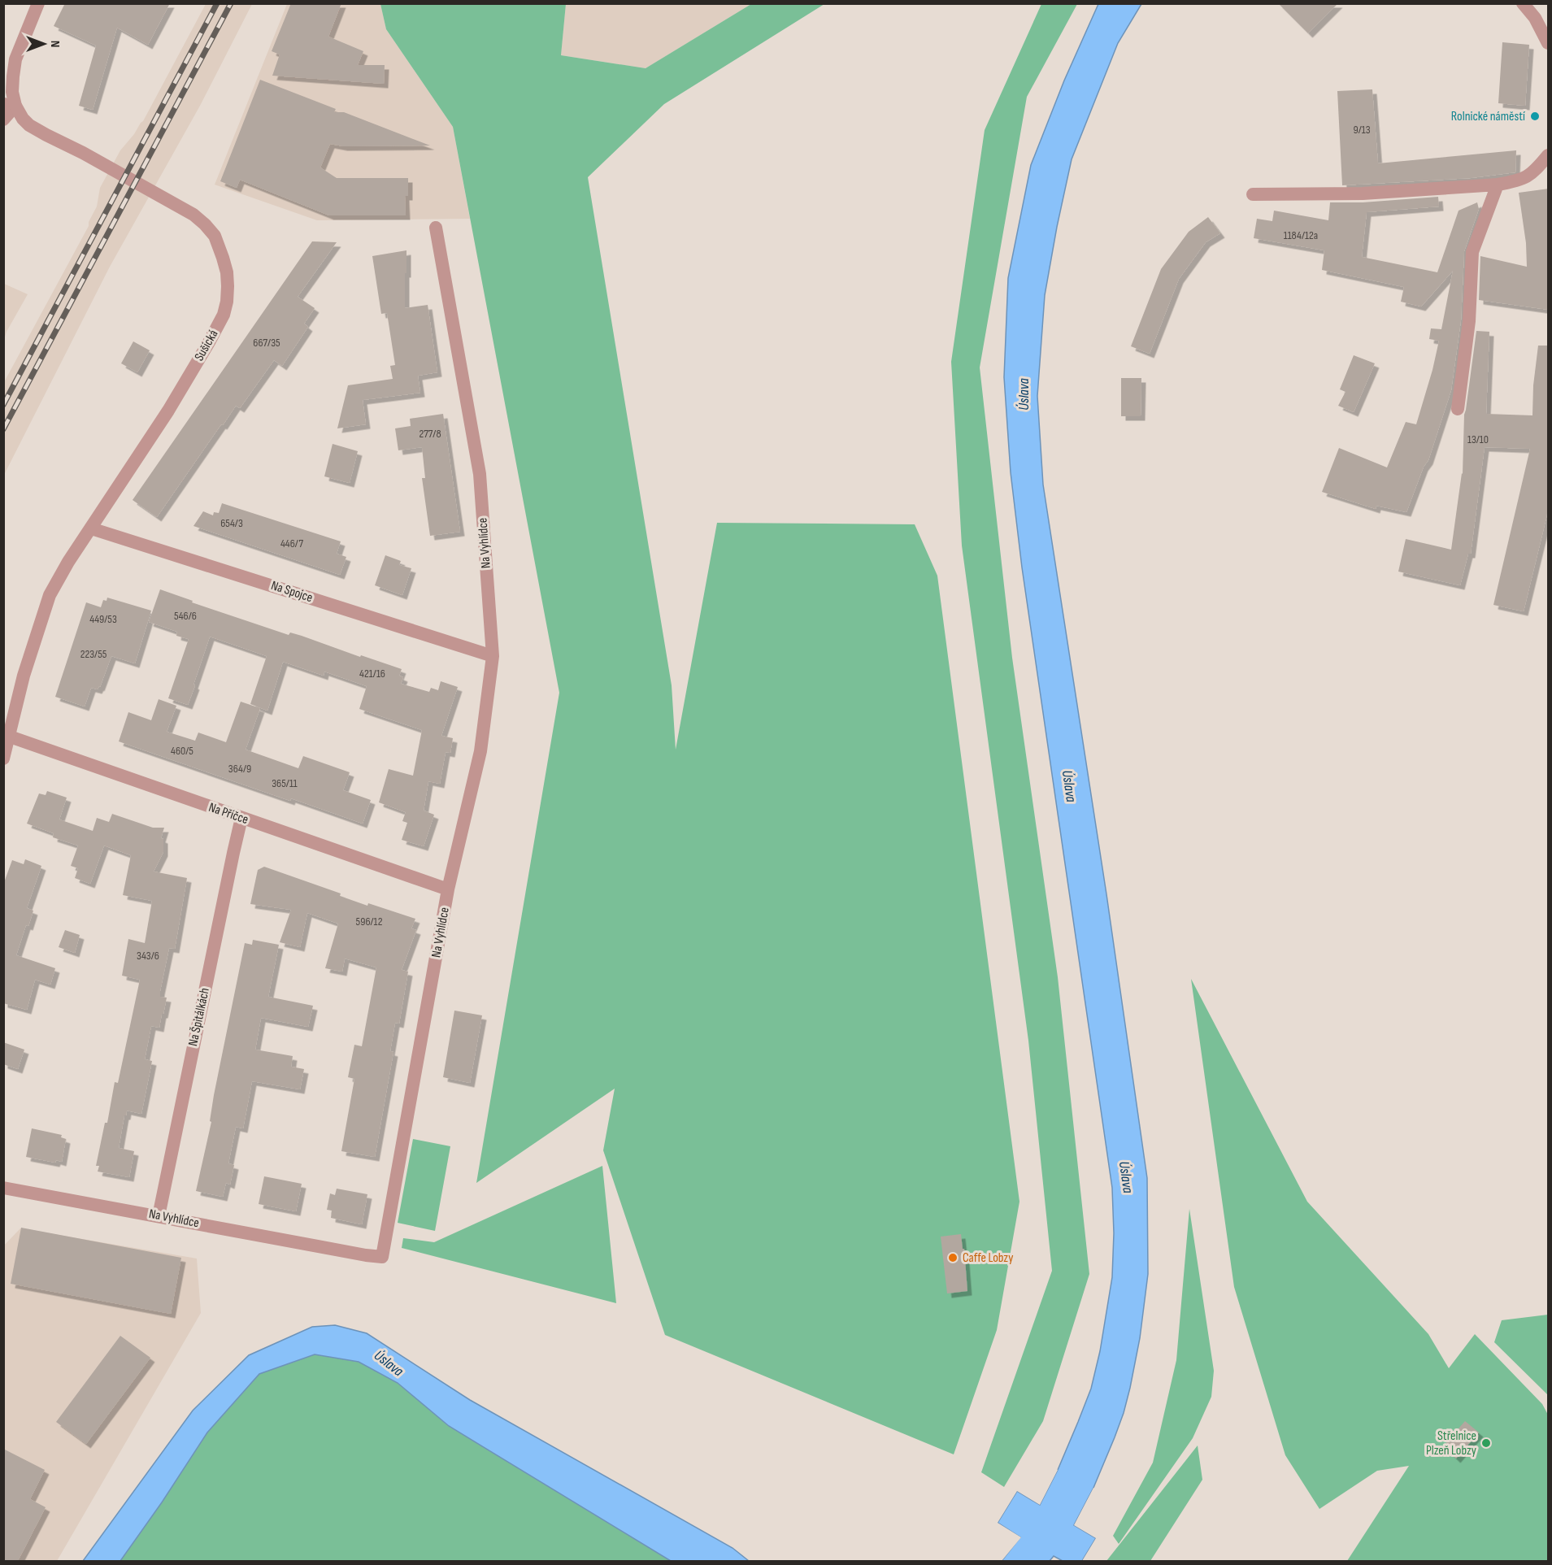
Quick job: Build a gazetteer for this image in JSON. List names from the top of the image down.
{
  "streets": {
    "street": [
      "Sušická",
      "Na Vyhlídce",
      "Na Spojce",
      "Na Příčce",
      "Na Špitálkách"
    ]
  },
  "crossings": [
    ["Sušická", "Na Spojce"],
    ["Sušická", "Na Příčce"],
    ["Na Vyhlídce", "Na Spojce"],
    ["Na Vyhlídce", "Na Příčce"],
    ["Na Vyhlídce", "Na Špitálkách"],
    ["Na Příčce", "Na Špitálkách"]
  ],
  "water": ["Úslava"],
  "places": ["Rolnické náměstí", "Caffe Lobzy", "Střelnice Plzeň Lobzy"],
  "house_numbers": [
    "9/13",
    "1184/12a",
    "667/35",
    "277/8",
    "13/10",
    "654/3",
    "446/7",
    "546/6",
    "449/53",
    "223/55",
    "421/16",
    "460/5",
    "364/9",
    "365/11",
    "596/12",
    "343/6"
  ],
  "north": "right"
}
